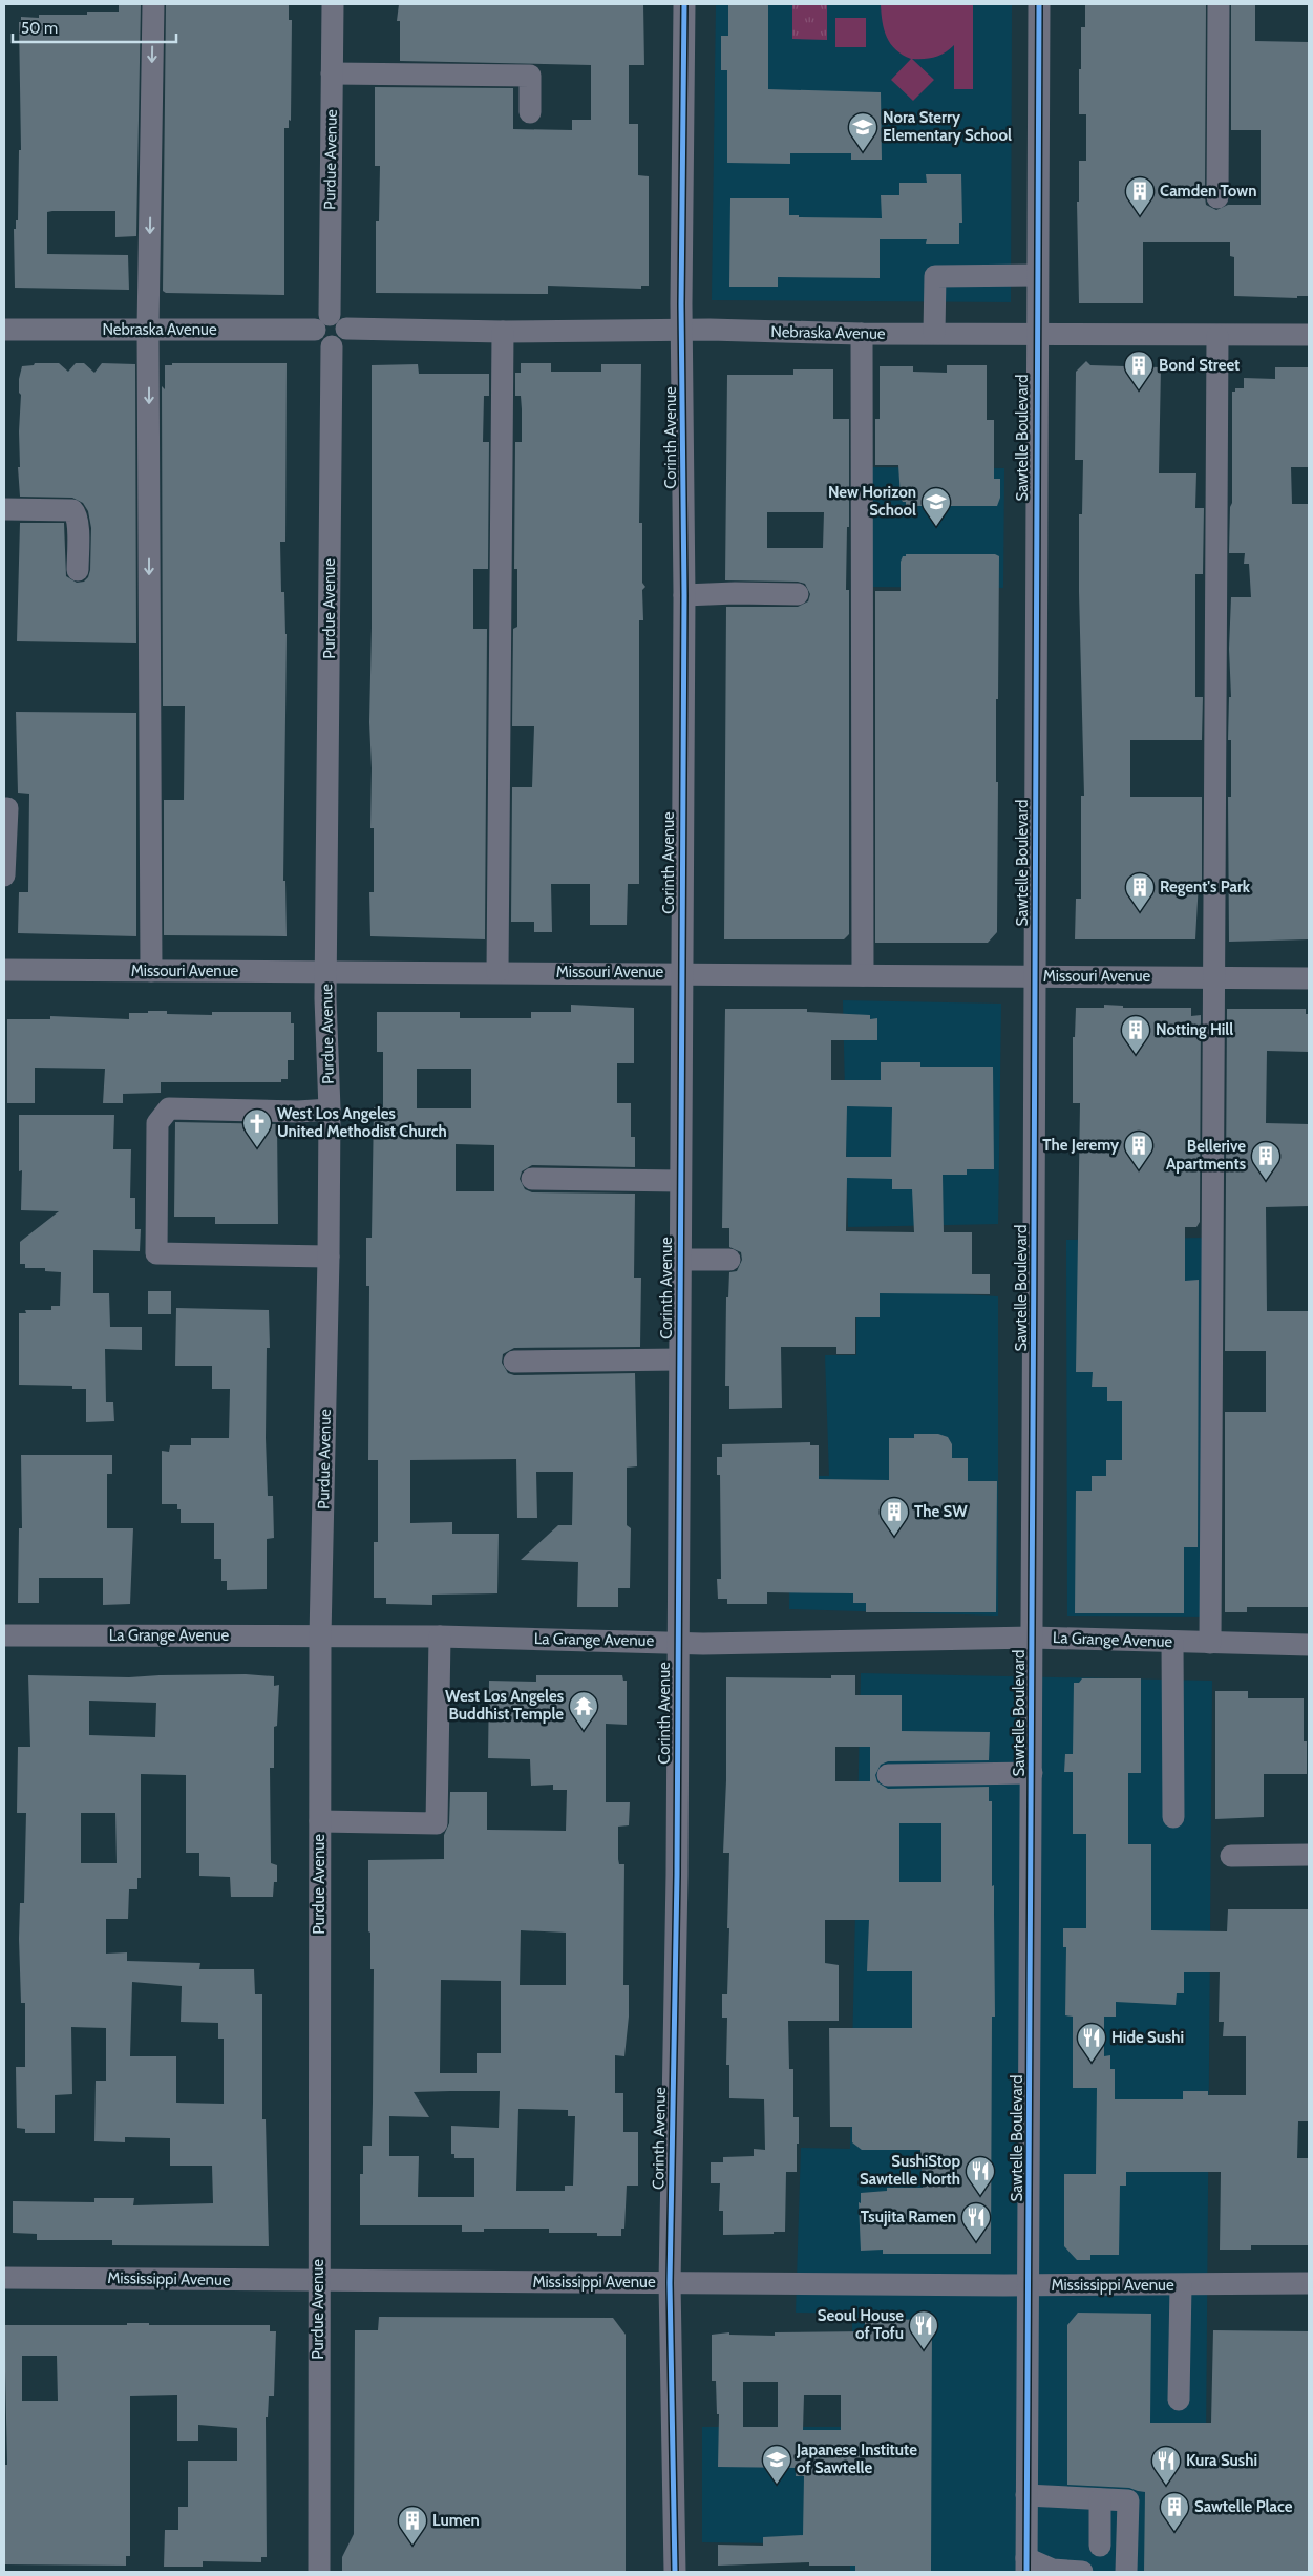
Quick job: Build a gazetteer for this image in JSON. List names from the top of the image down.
{
  "streets": {
    "street": [
      "Purdue Avenue",
      "Nebraska Avenue",
      "Corinth Avenue",
      "Sawtelle Boulevard",
      "Missouri Avenue",
      "La Grange Avenue",
      "Mississippi Avenue"
    ]
  },
  "crossings": [
    ["Purdue Avenue", "Nebraska Avenue"],
    ["Purdue Avenue", "Missouri Avenue"],
    ["Purdue Avenue", "La Grange Avenue"],
    ["Purdue Avenue", "Mississippi Avenue"],
    ["Nebraska Avenue", "Corinth Avenue"],
    ["Nebraska Avenue", "Sawtelle Boulevard"],
    ["Corinth Avenue", "Missouri Avenue"],
    ["Corinth Avenue", "La Grange Avenue"],
    ["Corinth Avenue", "Mississippi Avenue"],
    ["Sawtelle Boulevard", "Missouri Avenue"],
    ["Sawtelle Boulevard", "La Grange Avenue"],
    ["Sawtelle Boulevard", "Mississippi Avenue"]
  ],
  "places": {
    "school or university": ["Nora Sterry Elementary School", "New Horizon School", "Japanese Institute of Sawtelle"],
    "building": [
      "Camden Town",
      "Bond Street",
      "Regent's Park",
      "Notting Hill",
      "The Jeremy",
      "Bellerive Apartments",
      "The SW",
      "Sawtelle Place",
      "Lumen"
    ],
    "church": ["West Los Angeles United Methodist Church"],
    "temple": ["West Los Angeles Buddhist Temple"],
    "restaurant": [
      "Hide Sushi",
      "SushiStop Sawtelle North",
      "Tsujita Ramen",
      "Seoul House of Tofu",
      "Kura Sushi"
    ]
  },
  "scale_bar": "50 m"
}
